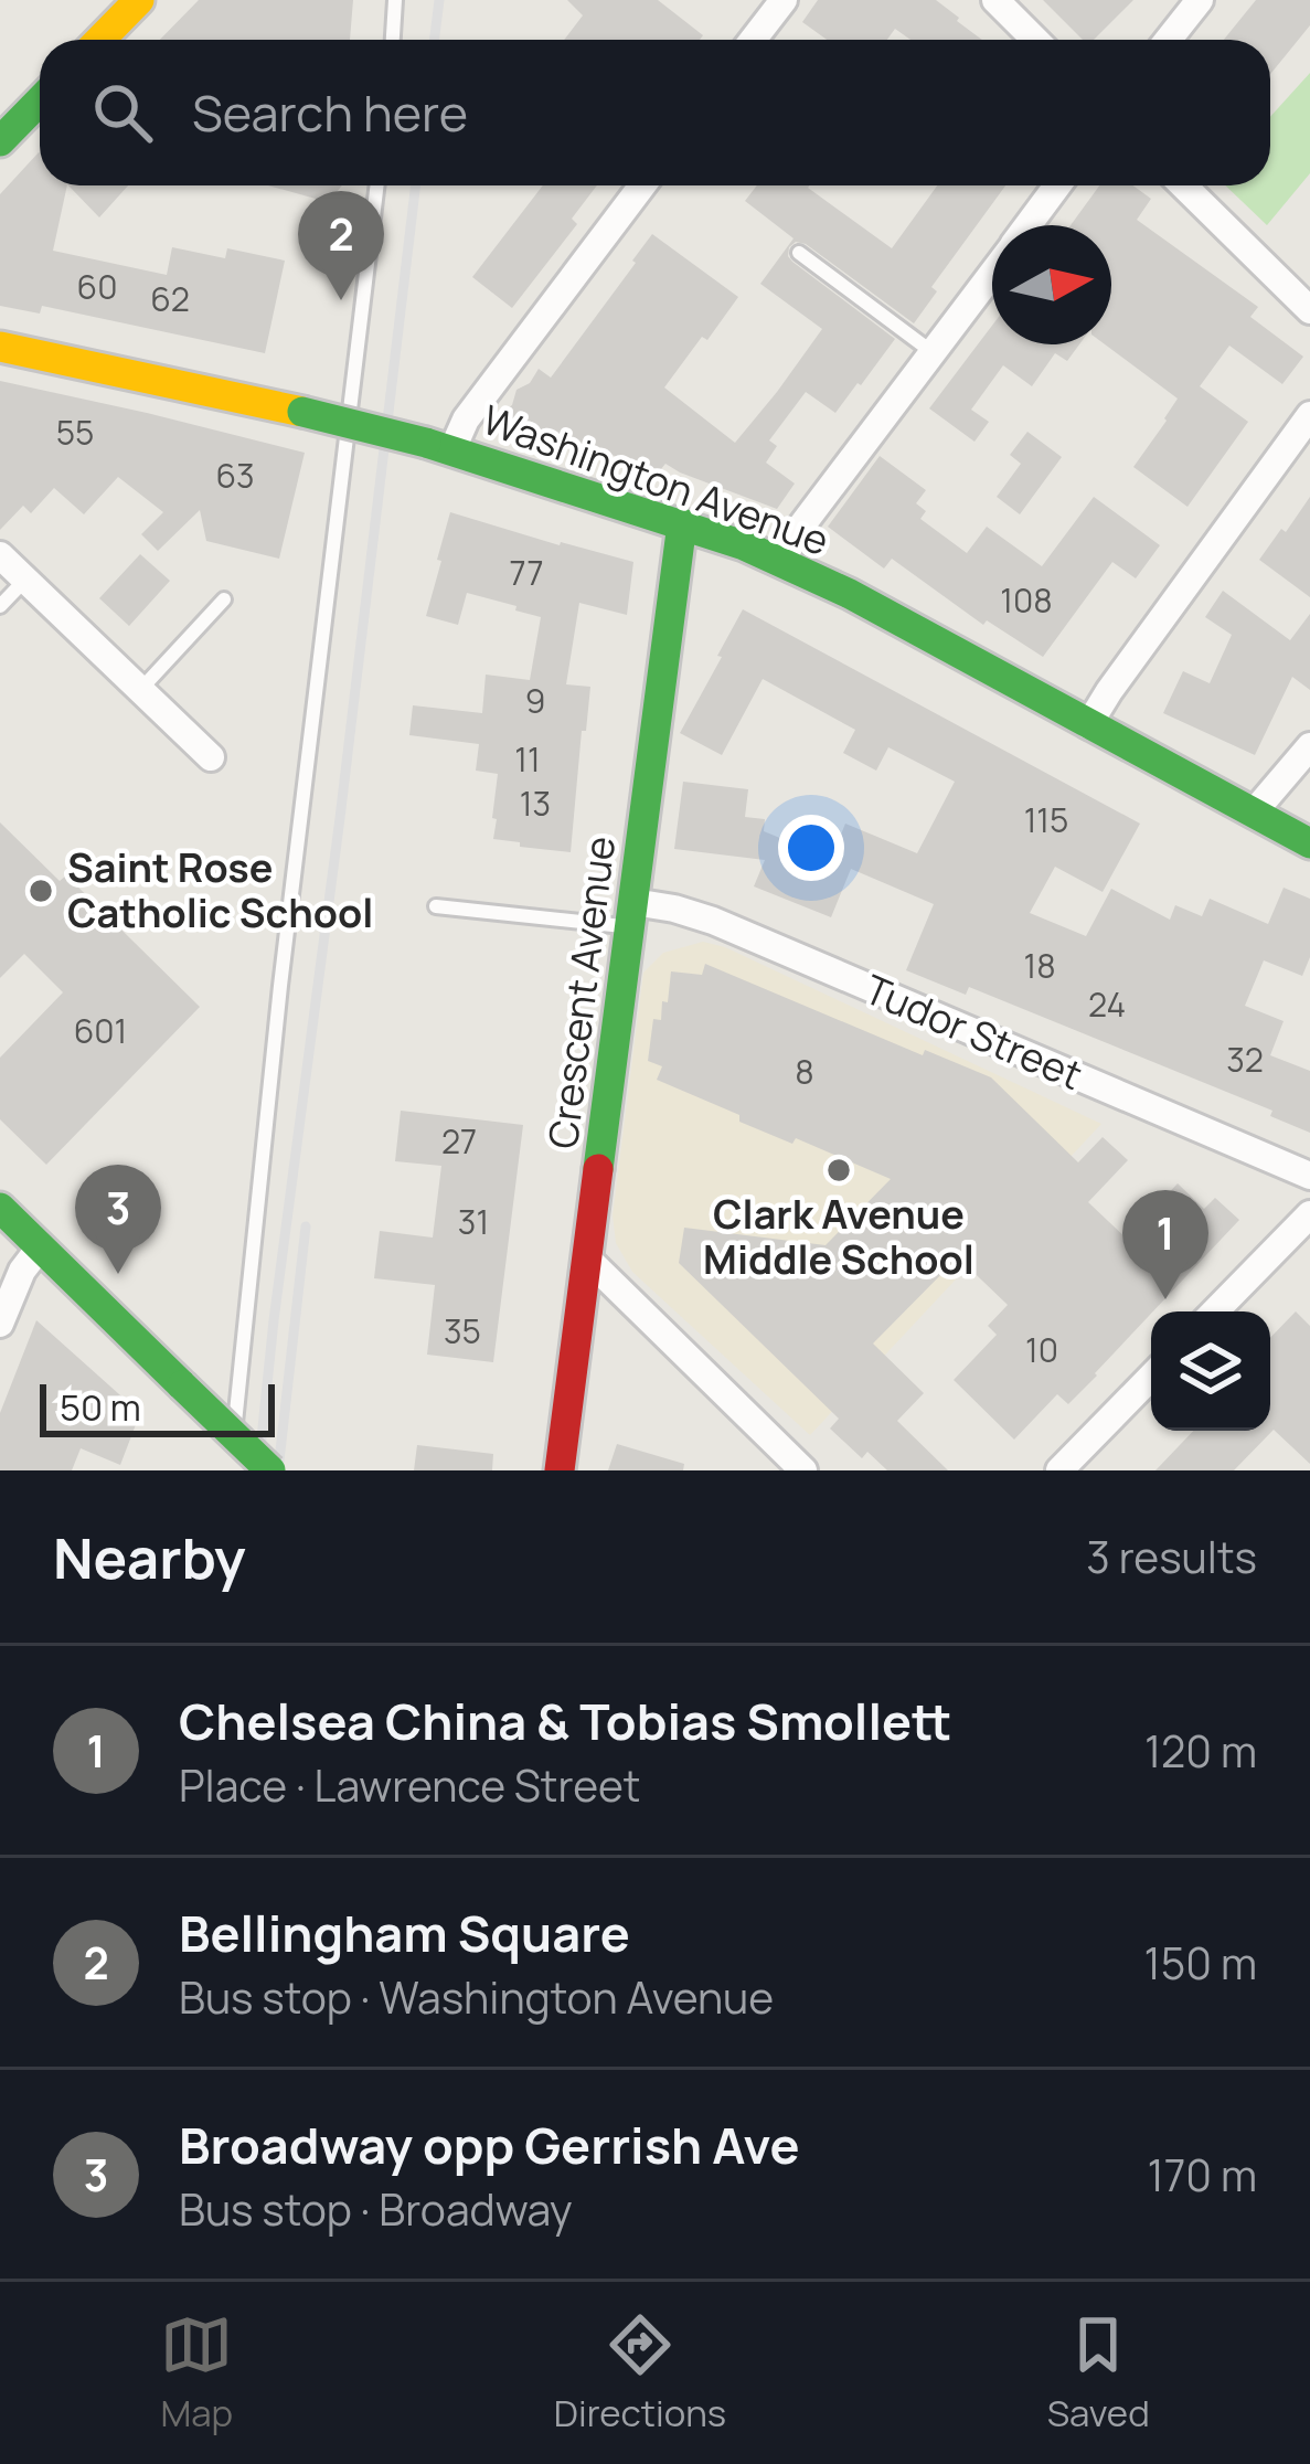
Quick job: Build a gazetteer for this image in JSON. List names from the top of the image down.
{
  "streets": {
    "main road": ["Washington Avenue", "Crescent Avenue"],
    "street": ["Tudor Street"]
  },
  "crossings": [
    ["Washington Avenue", "Crescent Avenue"],
    ["Crescent Avenue", "Tudor Street"]
  ],
  "places": ["Saint Rose Catholic School", "Clark Avenue Middle School"],
  "house_numbers": [
    "60",
    "62",
    "55",
    "63",
    "77",
    "108",
    "9",
    "11",
    "13",
    "115",
    "18",
    "24",
    "601",
    "32",
    "8",
    "27",
    "31",
    "35",
    "10"
  ],
  "scale_bar": "50 m",
  "north": "right",
  "page": {
    "search": "Search here",
    "pins": ["2", "3", "1"],
    "scale": "50 m",
    "heading": ["Nearby", "3 results"],
    "list": [
      {
        "mark": "1",
        "name": "Chelsea China & Tobias Smollett",
        "note": "Place · Lawrence Street",
        "value": "120 m"
      },
      {
        "mark": "2",
        "name": "Bellingham Square",
        "note": "Bus stop · Washington Avenue",
        "value": "150 m"
      },
      {
        "mark": "3",
        "name": "Broadway opp Gerrish Ave",
        "note": "Bus stop · Broadway",
        "value": "170 m"
      }
    ],
    "nav": ["Map", "Directions", "Saved"]
  }
}
